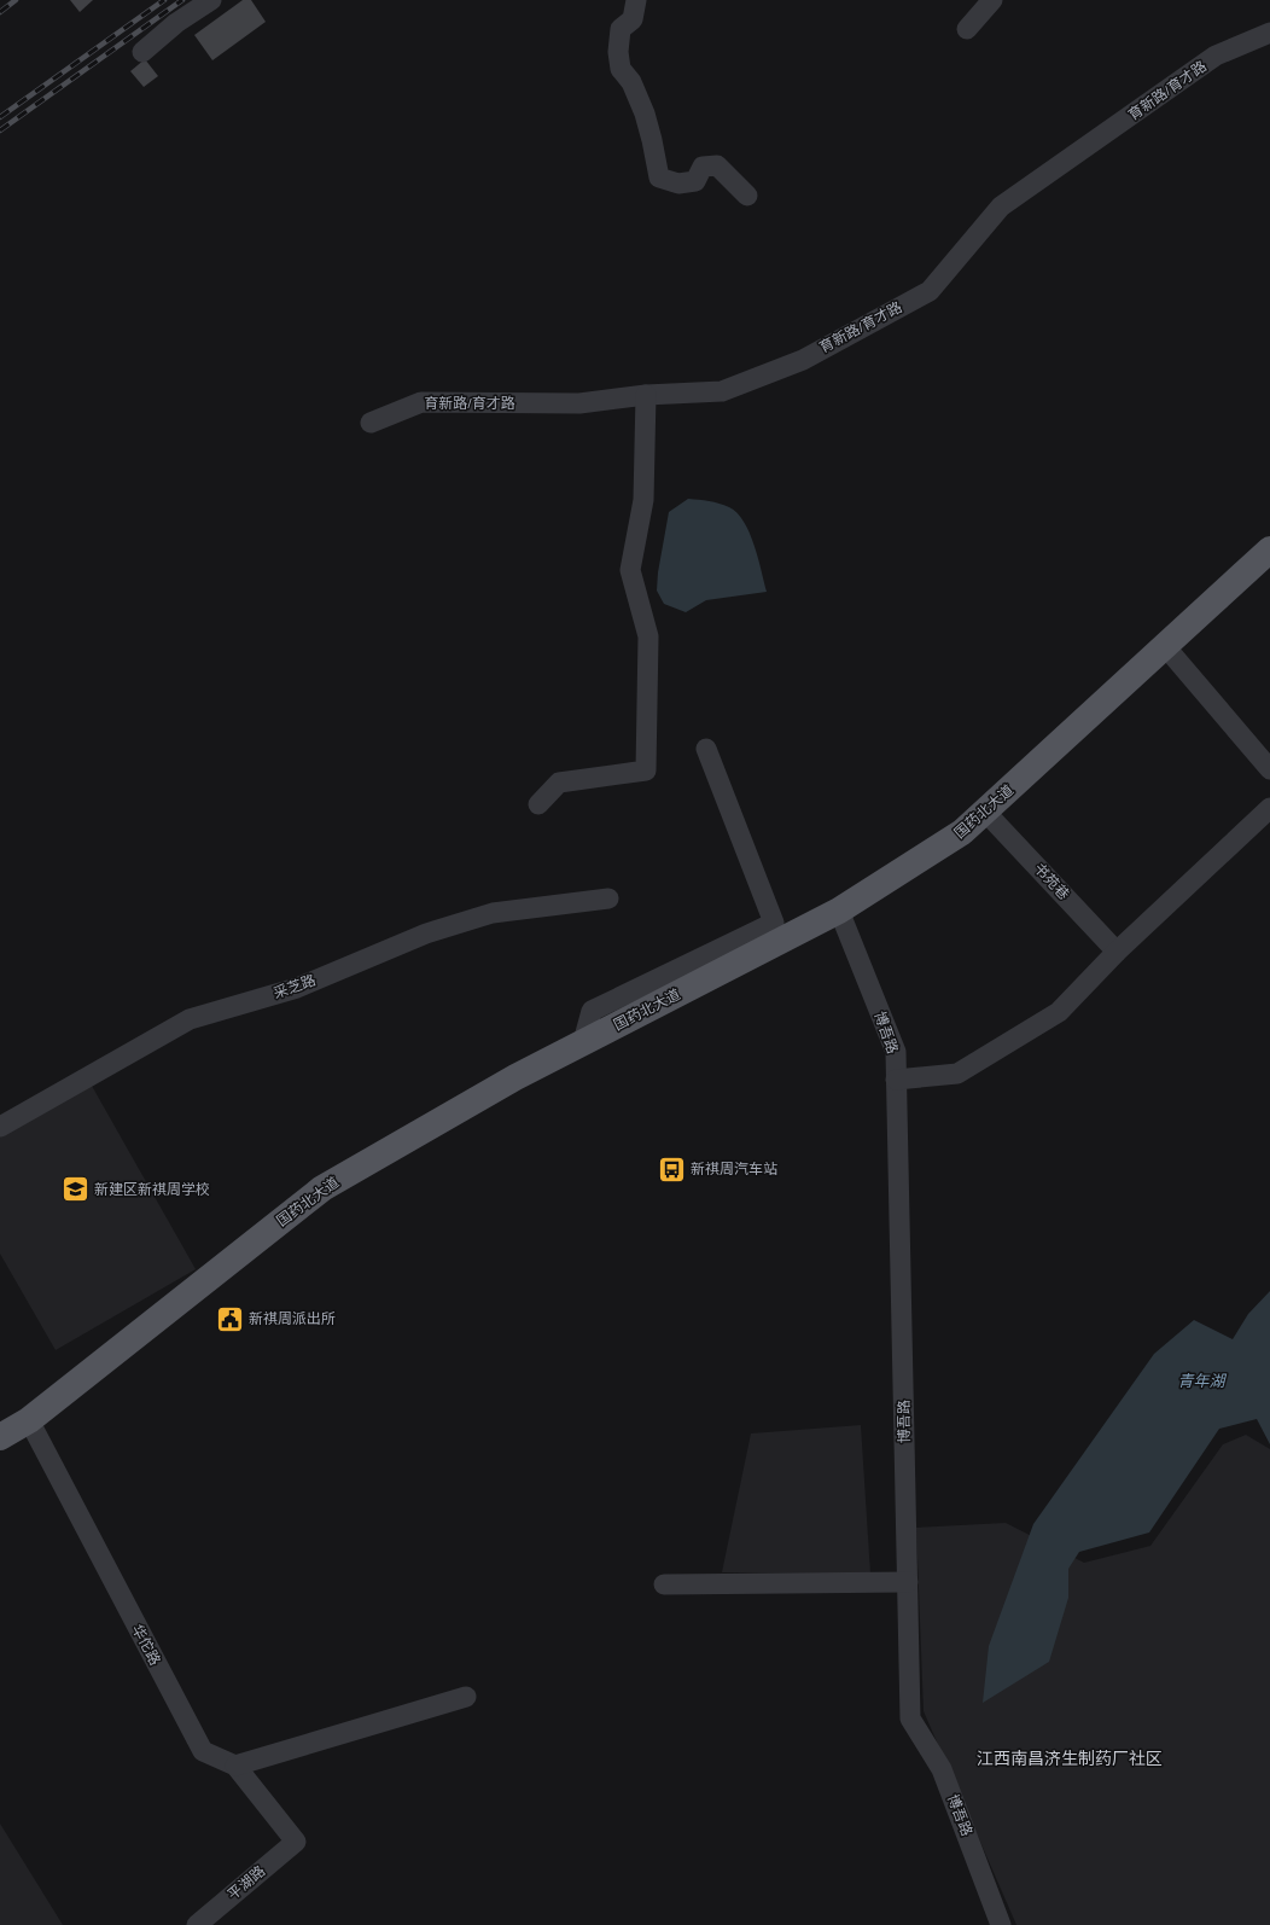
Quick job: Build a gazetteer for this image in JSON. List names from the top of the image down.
{
  "streets": {
    "main road": ["国药北大道"],
    "street": [
      "育新路/育才路",
      "书苑巷",
      "采芝路",
      "博吾路",
      "华佗路",
      "平湖路"
    ]
  },
  "crossings": [
    ["国药北大道", "书苑巷"],
    ["国药北大道", "博吾路"],
    ["国药北大道", "华佗路"],
    ["华佗路", "平湖路"]
  ],
  "districts": ["江西南昌济生制药厂社区"],
  "water": ["青年湖"],
  "places": {
    "bus stop": ["新祺周汽车站"],
    "school or university": ["新建区新祺周学校"],
    "public building": ["新祺周派出所"]
  }
}
